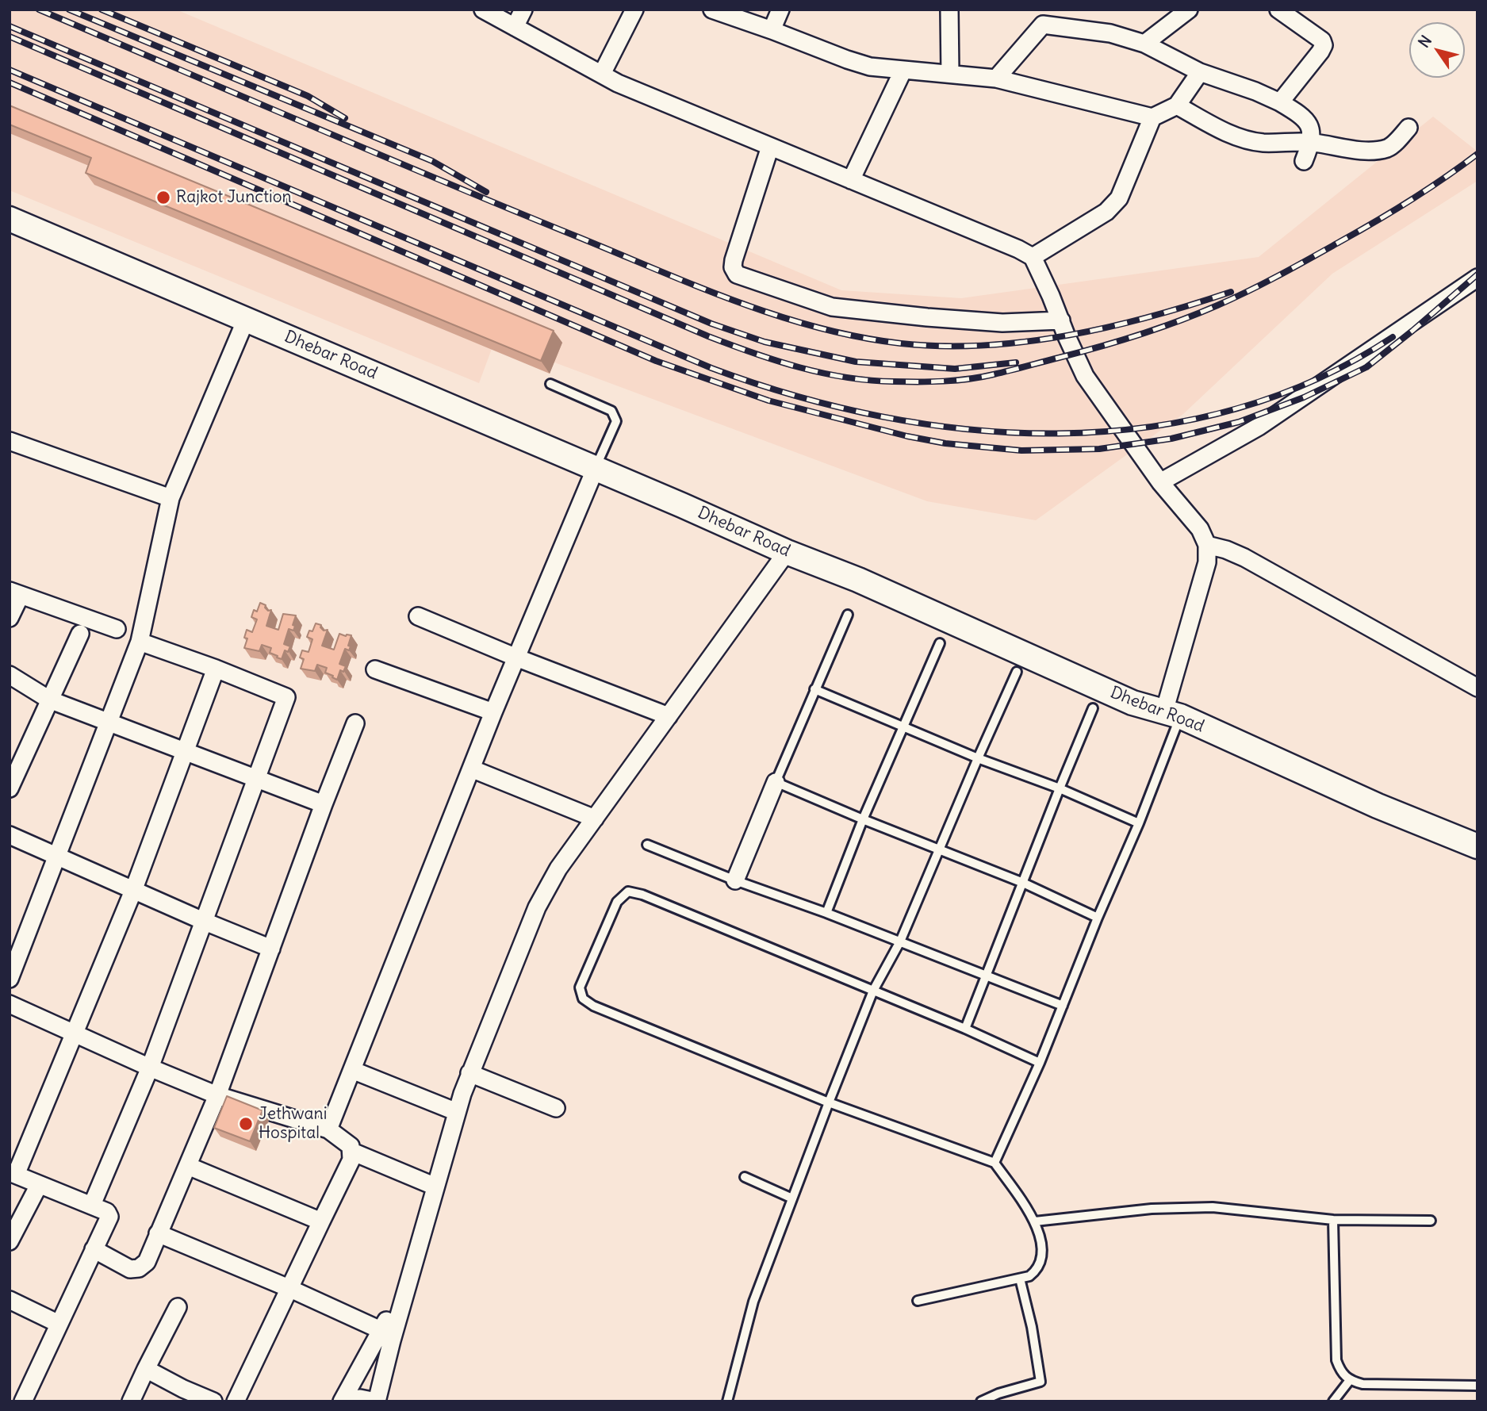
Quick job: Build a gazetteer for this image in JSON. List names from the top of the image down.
{
  "streets": {
    "street": ["Dhebar Road"]
  },
  "places": ["Rajkot Junction", "Jethwani Hospital"],
  "north": "top left"
}
